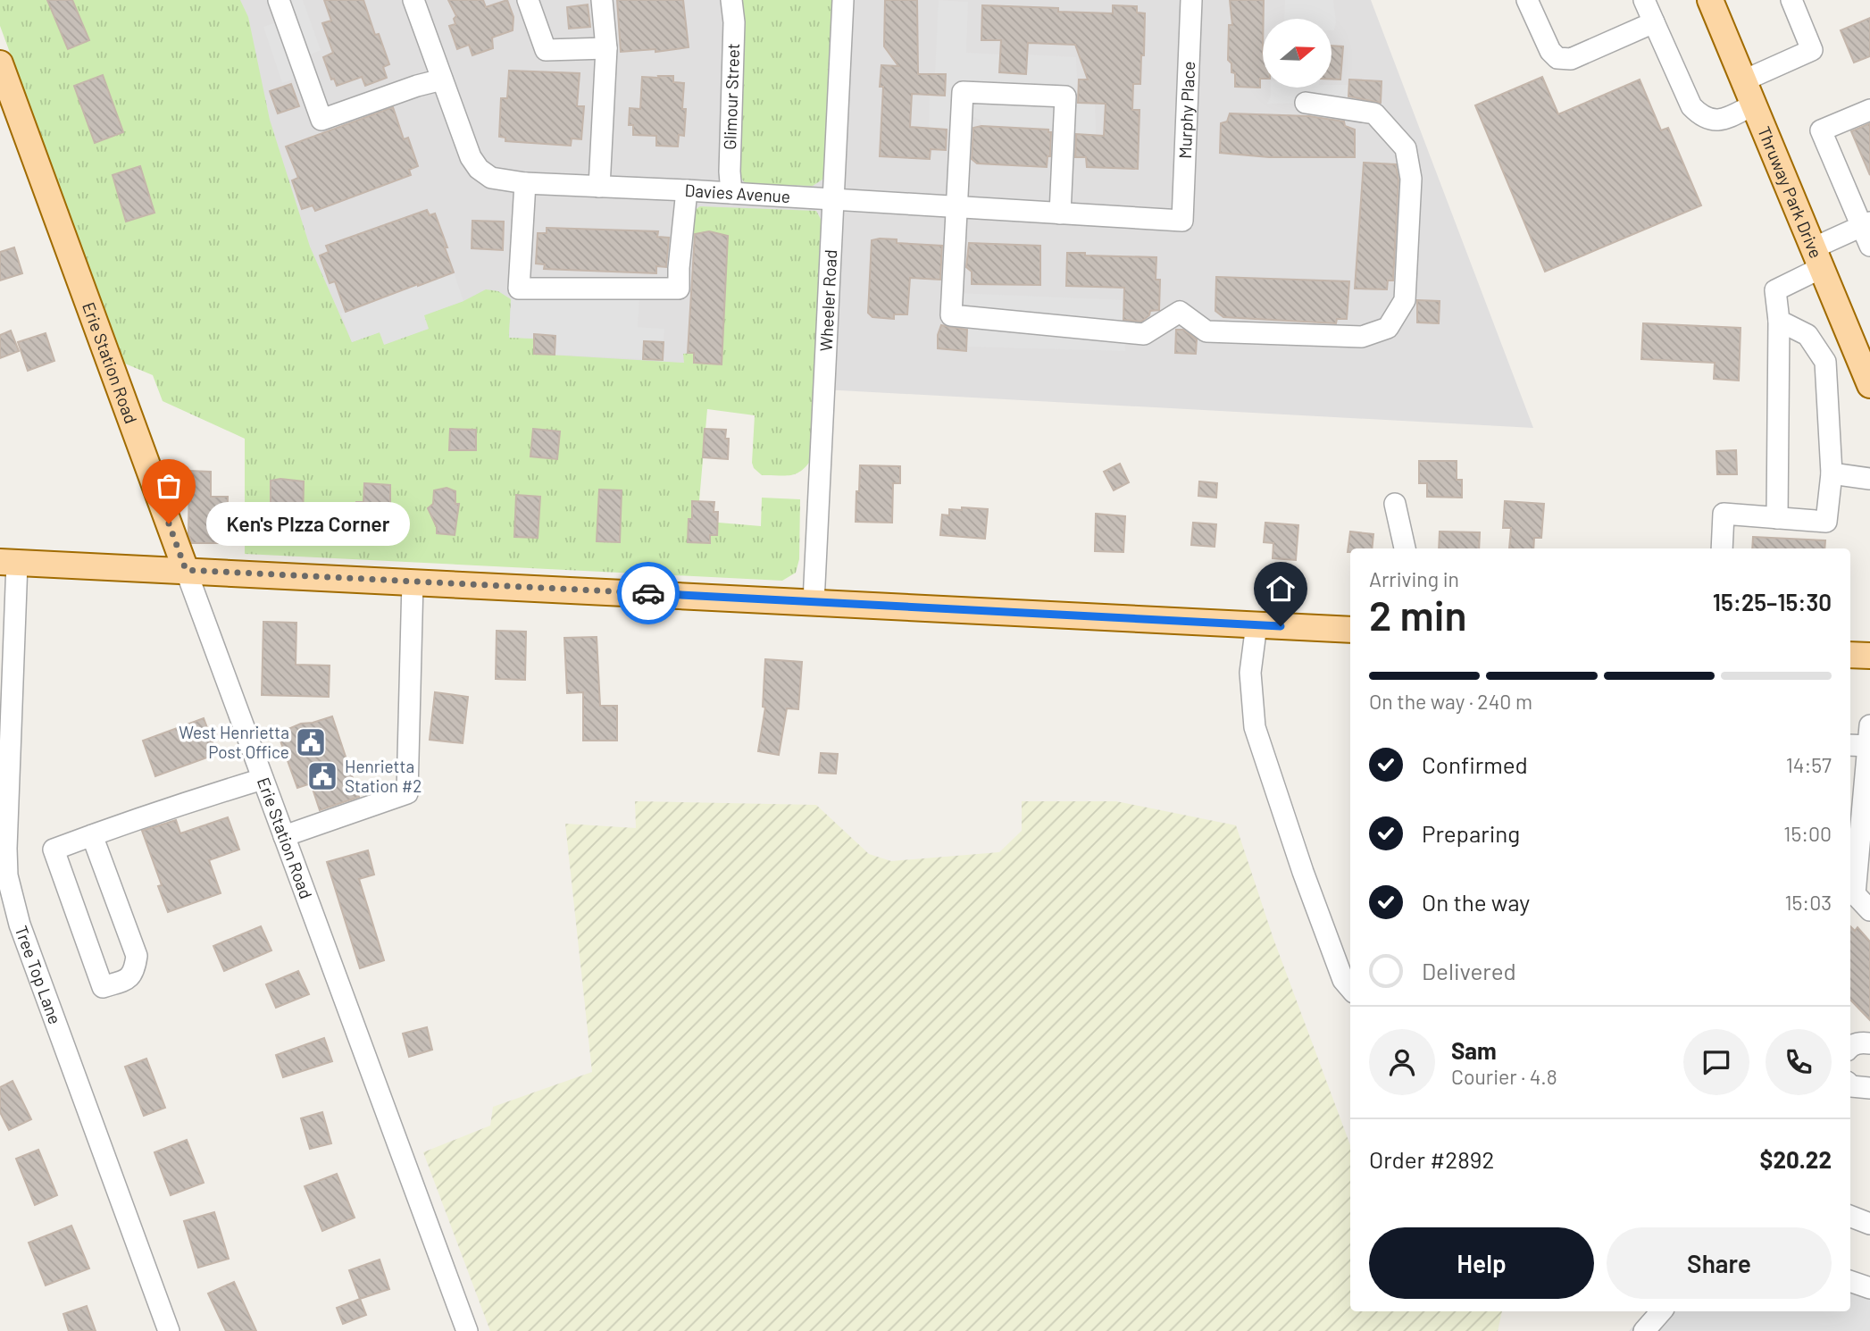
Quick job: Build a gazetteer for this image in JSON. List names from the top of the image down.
{
  "streets": {
    "main road": ["Thruway Park Drive", "Erie Station Road"],
    "street": [
      "Glimour Street",
      "Murphy Place",
      "Davies Avenue",
      "Wheeler Road",
      "Tree Top Lane"
    ]
  },
  "crossings": [
    ["Glimour Street", "Davies Avenue"],
    ["Murphy Place", "Davies Avenue"],
    ["Davies Avenue", "Wheeler Road"]
  ],
  "places": {
    "other": ["Ken's PIzza Corner"],
    "public building": ["West Henrietta Post Office", "Henrietta Station #2"]
  },
  "north": "right",
  "page": {
    "bubble": "Ken's PIzza Corner",
    "heading": ["2 min", "Arriving in", "15:25–15:30"],
    "panel": [
      "Sam",
      "Courier · 4.8",
      "Order #2892",
      "$20.22"
    ],
    "bar": "On the way · 240 m",
    "list": [
      ["Confirmed", "14:57"],
      ["Preparing", "15:00"],
      ["On the way", "15:03"],
      "Delivered"
    ],
    "buttons": ["Help", "Share"]
  }
}
